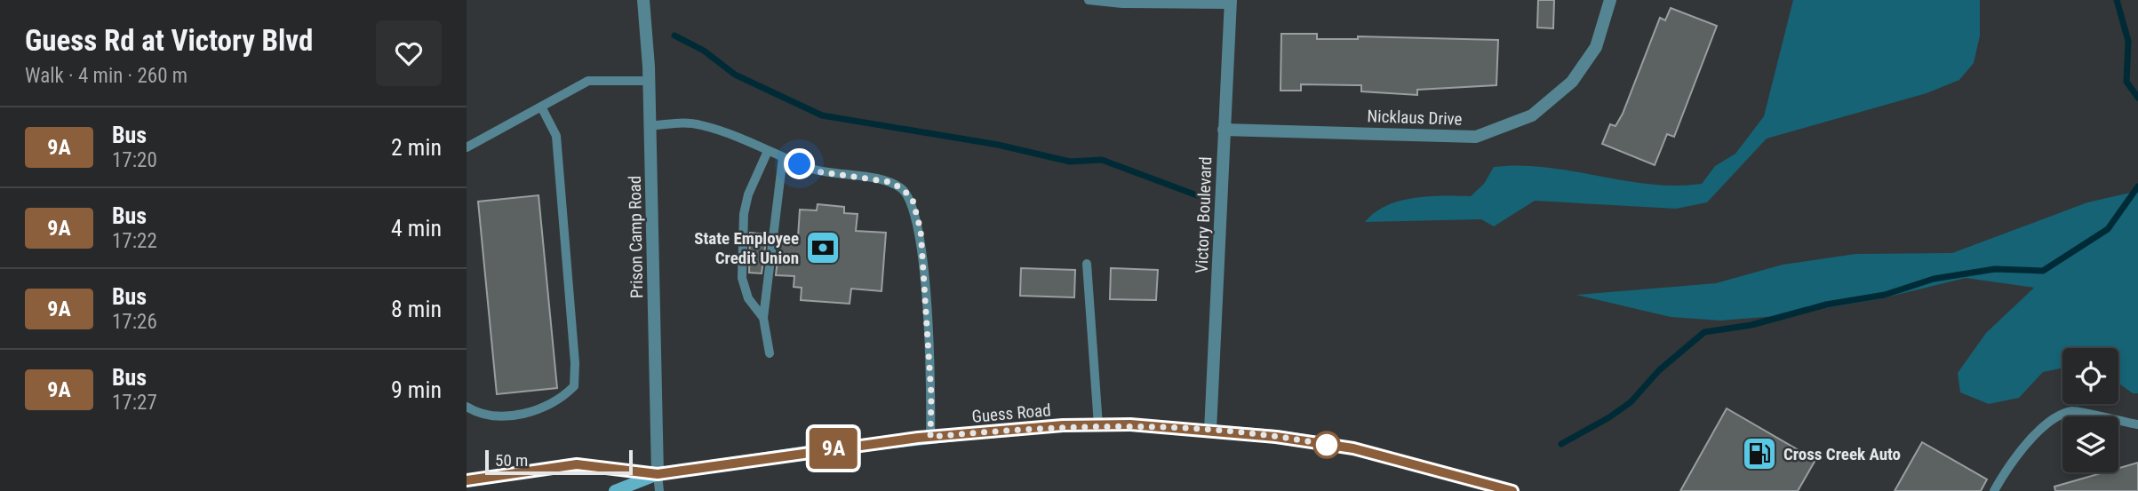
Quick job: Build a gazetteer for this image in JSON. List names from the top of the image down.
{
  "streets": {
    "main road": ["Guess Road"],
    "street": ["Nicklaus Drive", "Victory Boulevard", "Prison Camp Road"]
  },
  "crossings": [
    ["Nicklaus Drive", "Victory Boulevard"],
    ["Victory Boulevard", "Guess Road"],
    ["Prison Camp Road", "Guess Road"]
  ],
  "places": {
    "bank": ["State Employee Credit Union"],
    "fuel station": ["Cross Creek Auto"]
  },
  "lines": ["bus line 9A"],
  "scale_bar": "50 m",
  "page": {
    "heading": ["Guess Rd at Victory Blvd", "Walk · 4 min · 260 m"],
    "on_map": "9A",
    "list": [
      {
        "mark": "9A",
        "name": "Bus",
        "note": "17:20",
        "value": "2 min"
      },
      {
        "mark": "9A",
        "name": "Bus",
        "note": "17:22",
        "value": "4 min"
      },
      {
        "mark": "9A",
        "name": "Bus",
        "note": "17:26",
        "value": "8 min"
      },
      {
        "mark": "9A",
        "name": "Bus",
        "note": "17:27",
        "value": "9 min"
      }
    ],
    "scale": "50 m"
  }
}
